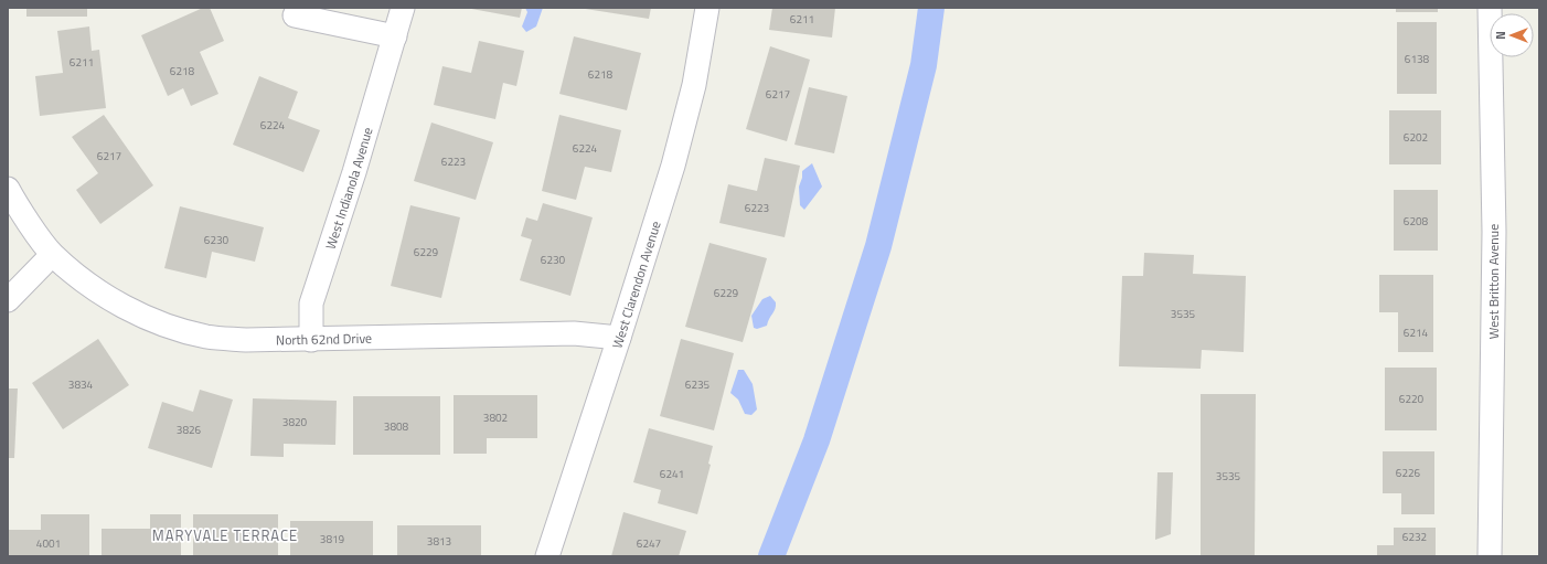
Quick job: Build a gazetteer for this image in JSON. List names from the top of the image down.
{
  "streets": {
    "street": [
      "West Indianola Avenue",
      "West Britton Avenue",
      "West Clarendon Avenue",
      "North 62nd Drive"
    ]
  },
  "crossings": [
    ["West Indianola Avenue", "North 62nd Drive"],
    ["West Clarendon Avenue", "North 62nd Drive"]
  ],
  "districts": ["MARYVALE TERRACE"],
  "house_numbers": [
    "6211",
    "6138",
    "6211",
    "6218",
    "6218",
    "6217",
    "6224",
    "6202",
    "6224",
    "6217",
    "6223",
    "6223",
    "6208",
    "6230",
    "6229",
    "6230",
    "6229",
    "3535",
    "6214",
    "3834",
    "6235",
    "6220",
    "3802",
    "3820",
    "3808",
    "3826",
    "6226",
    "6241",
    "3535",
    "6232",
    "3819",
    "3813",
    "4001",
    "6247"
  ],
  "north": "left"
}
